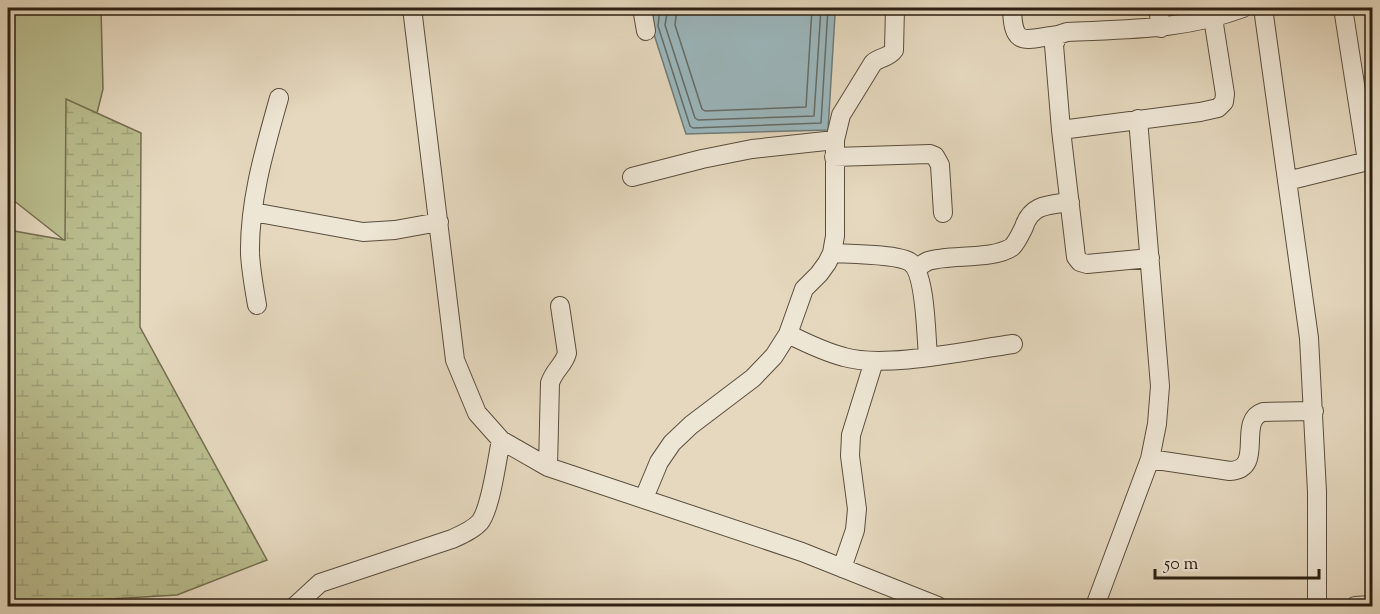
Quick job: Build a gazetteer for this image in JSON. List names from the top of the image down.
{
  "scale_bar": "50 m"
}
